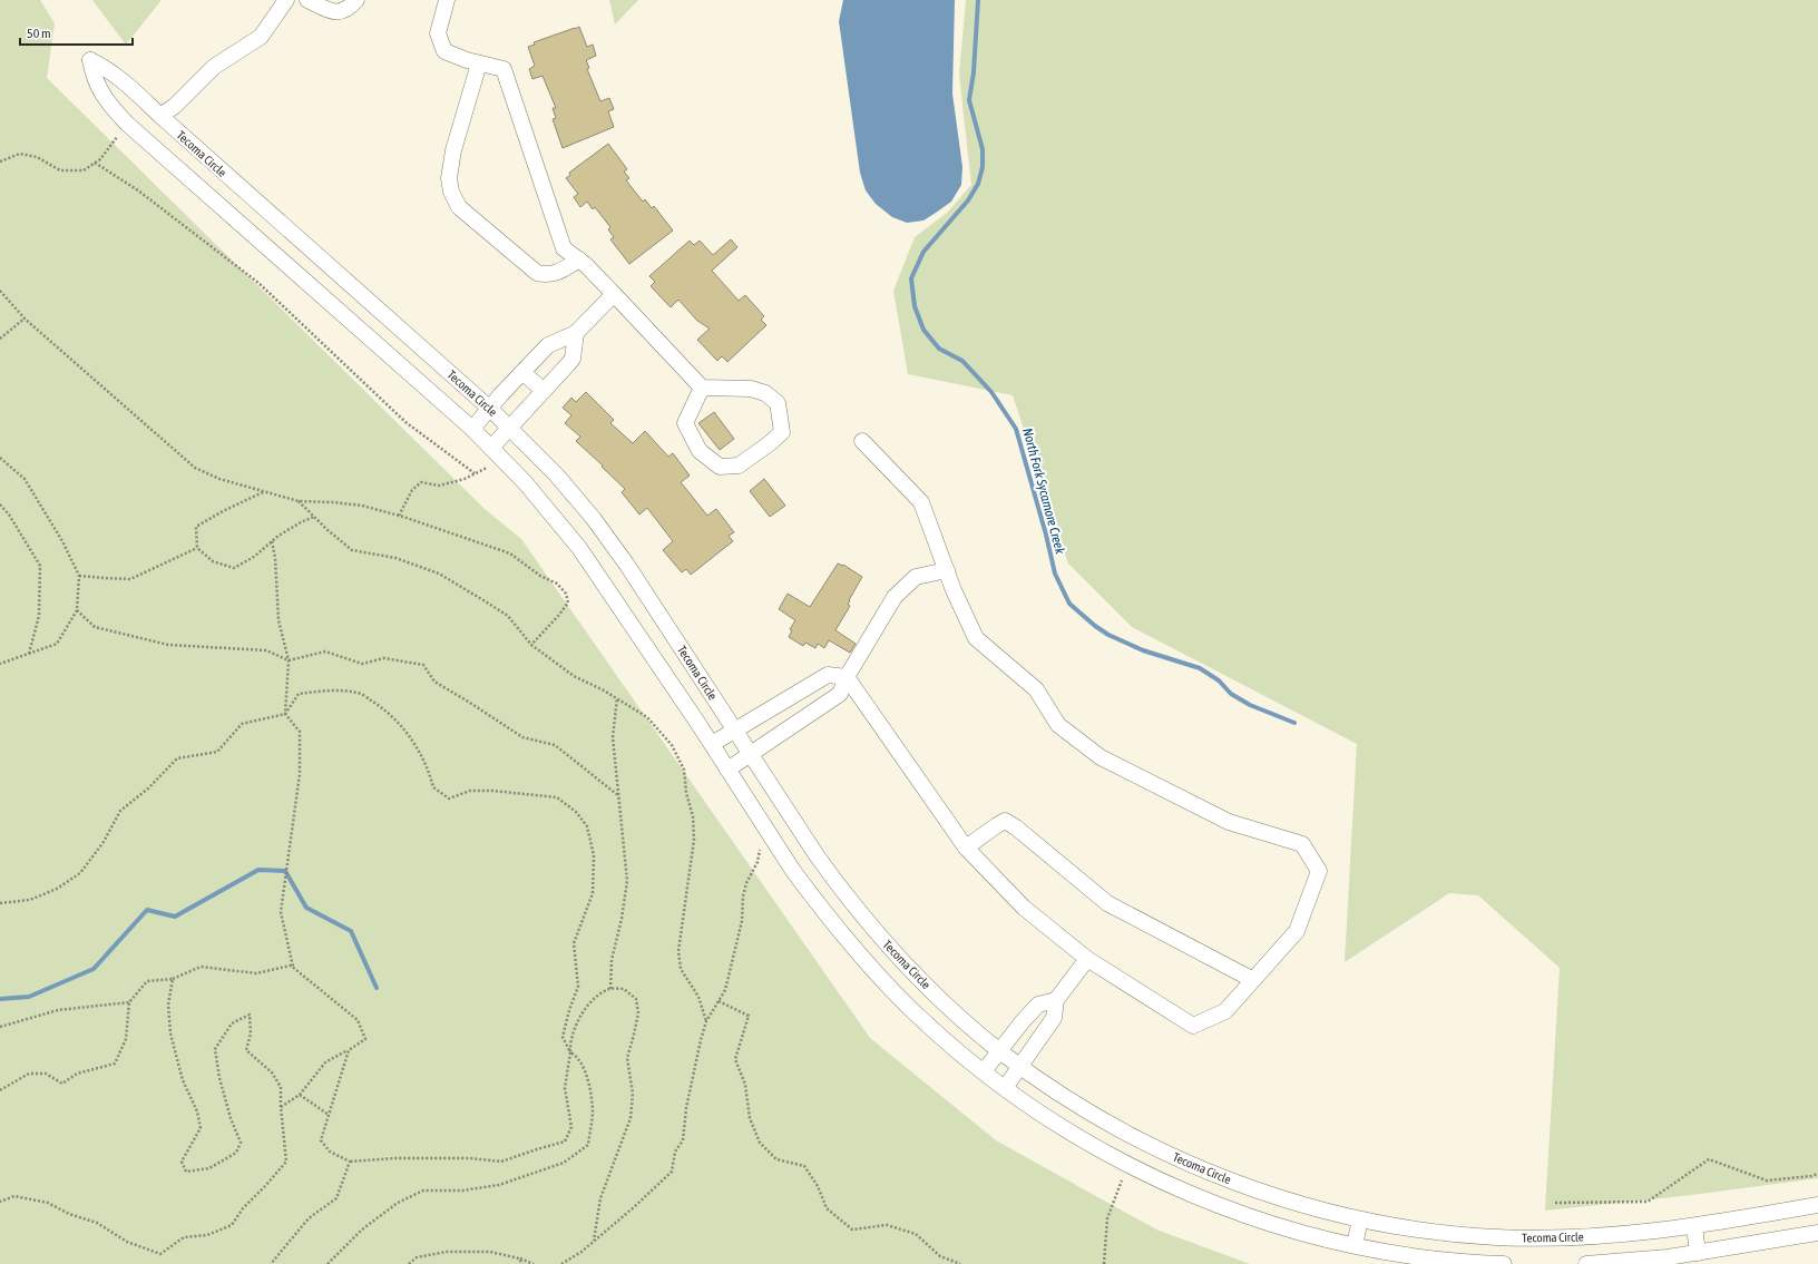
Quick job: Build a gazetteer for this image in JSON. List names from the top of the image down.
{
  "streets": {
    "street": ["Tecoma Circle"]
  },
  "water": ["North Fork Sycamore Creek"],
  "scale_bar": "50 m"
}
